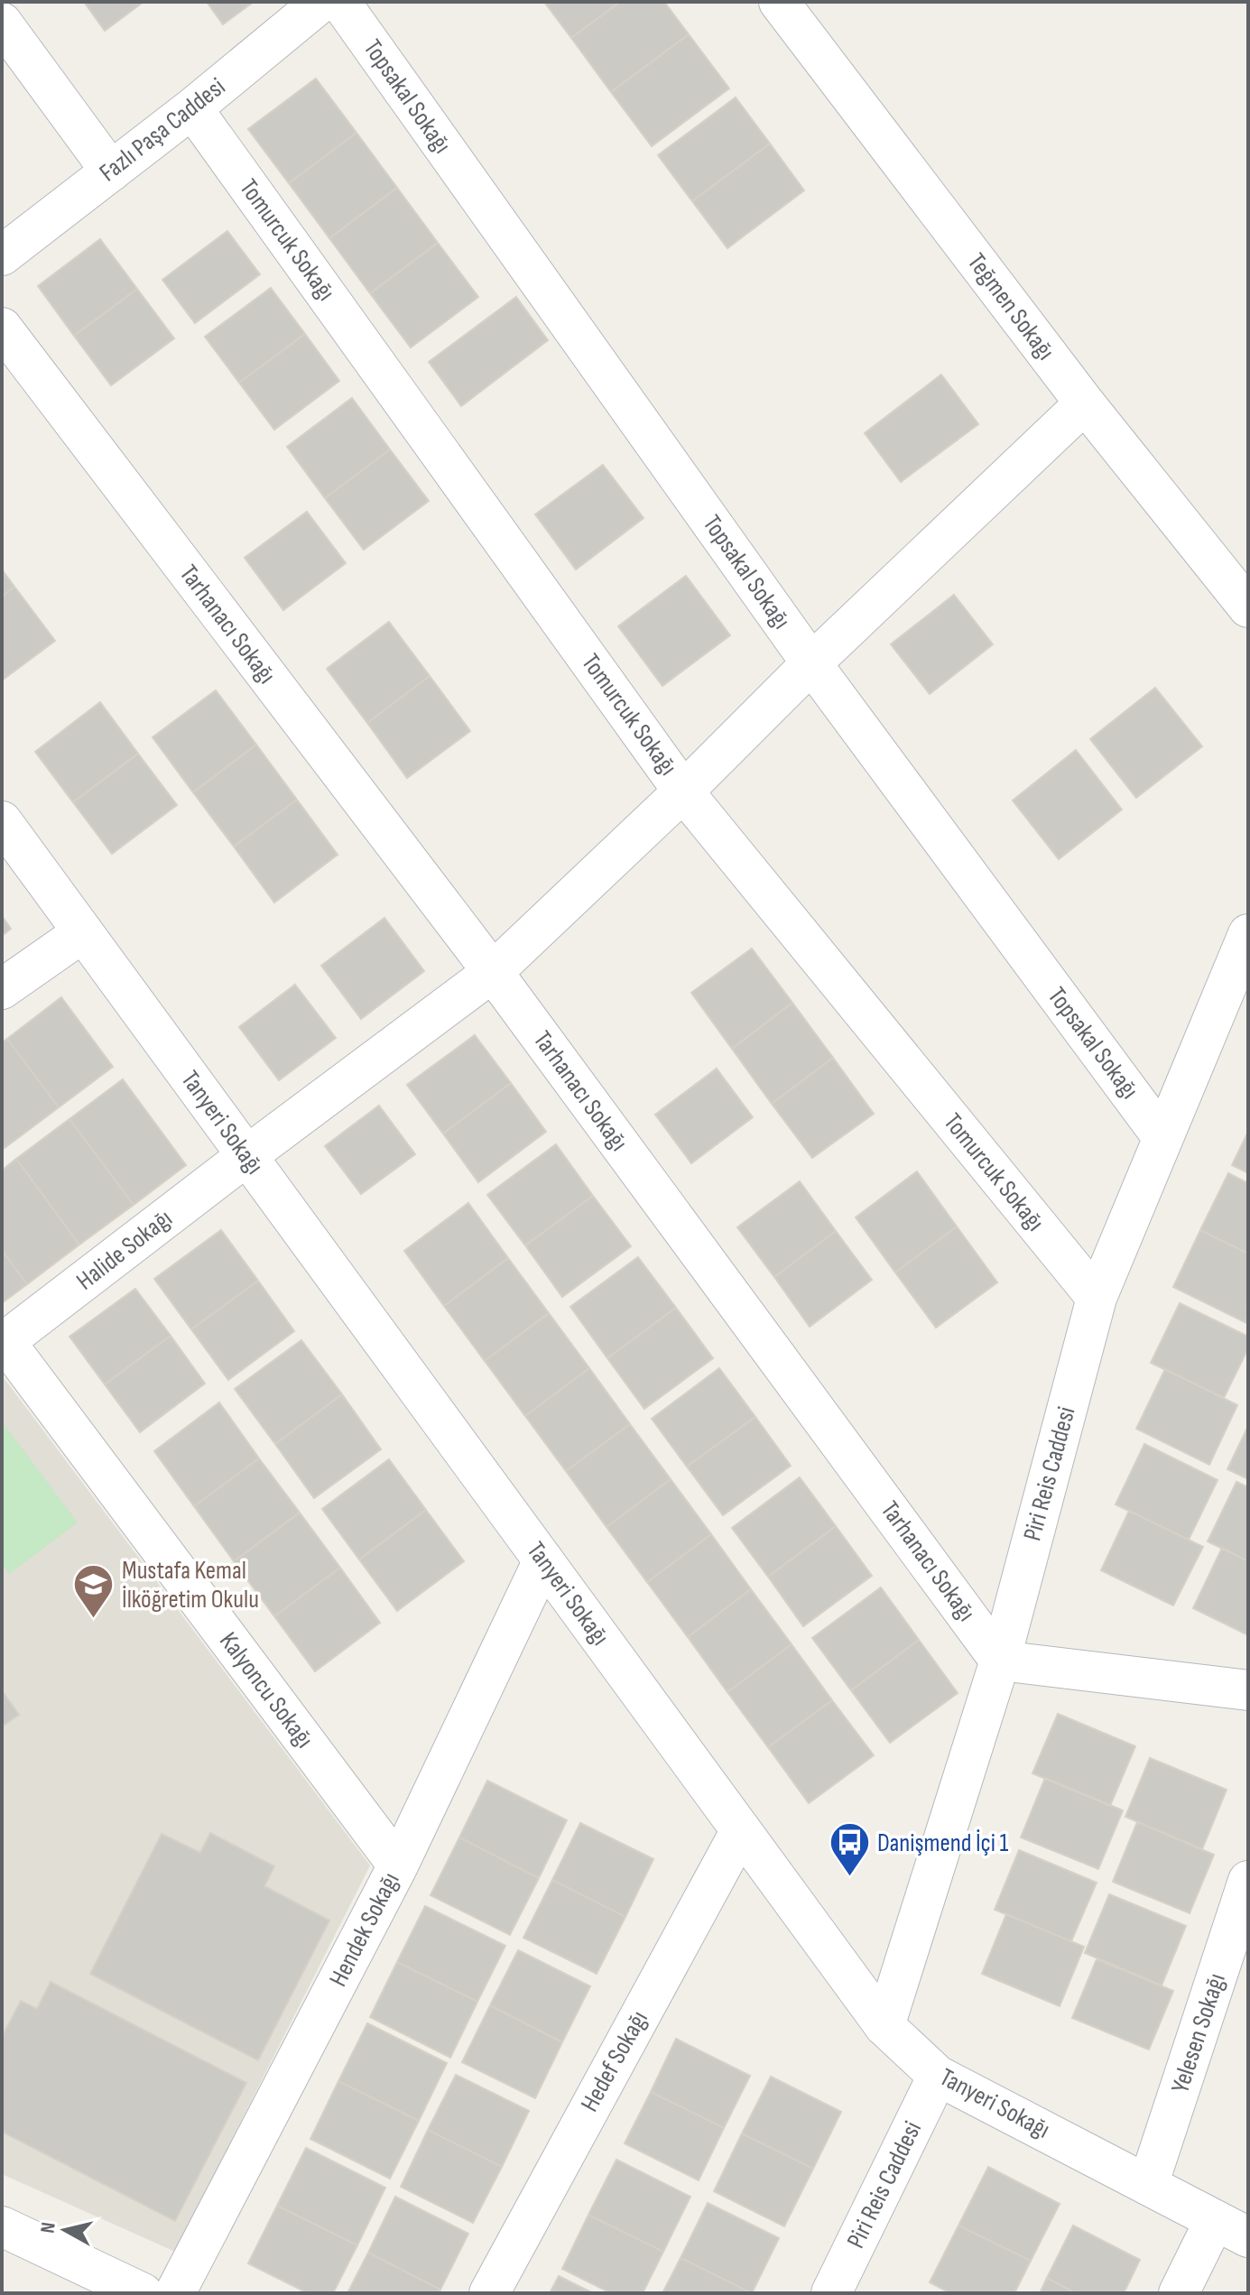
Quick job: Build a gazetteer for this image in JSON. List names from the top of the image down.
{
  "streets": {
    "street": [
      "Topsakal Sokağı",
      "Fazlı Paşa Caddesi",
      "Tomurcuk Sokağı",
      "Teğmen Sokağı",
      "Tarhanacı Sokağı",
      "Tanyeri Sokağı",
      "Halide Sokağı",
      "Piri Reis Caddesi",
      "Kalyoncu Sokağı",
      "Hendek Sokağı",
      "Yelesen Sokağı",
      "Hedef Sokağı"
    ]
  },
  "crossings": [
    ["Topsakal Sokağı", "Halide Sokağı"],
    ["Topsakal Sokağı", "Piri Reis Caddesi"],
    ["Fazlı Paşa Caddesi", "Tomurcuk Sokağı"],
    ["Tomurcuk Sokağı", "Halide Sokağı"],
    ["Tomurcuk Sokağı", "Piri Reis Caddesi"],
    ["Teğmen Sokağı", "Halide Sokağı"],
    ["Tarhanacı Sokağı", "Halide Sokağı"],
    ["Tarhanacı Sokağı", "Piri Reis Caddesi"],
    ["Tanyeri Sokağı", "Halide Sokağı"],
    ["Tanyeri Sokağı", "Piri Reis Caddesi"],
    ["Tanyeri Sokağı", "Hendek Sokağı"],
    ["Tanyeri Sokağı", "Yelesen Sokağı"],
    ["Tanyeri Sokağı", "Hedef Sokağı"],
    ["Halide Sokağı", "Kalyoncu Sokağı"],
    ["Kalyoncu Sokağı", "Hendek Sokağı"]
  ],
  "places": {
    "school or university": ["Mustafa Kemal İlköğretim Okulu"],
    "bus stop": ["Danişmend İçi 1"]
  },
  "north": "left"
}
